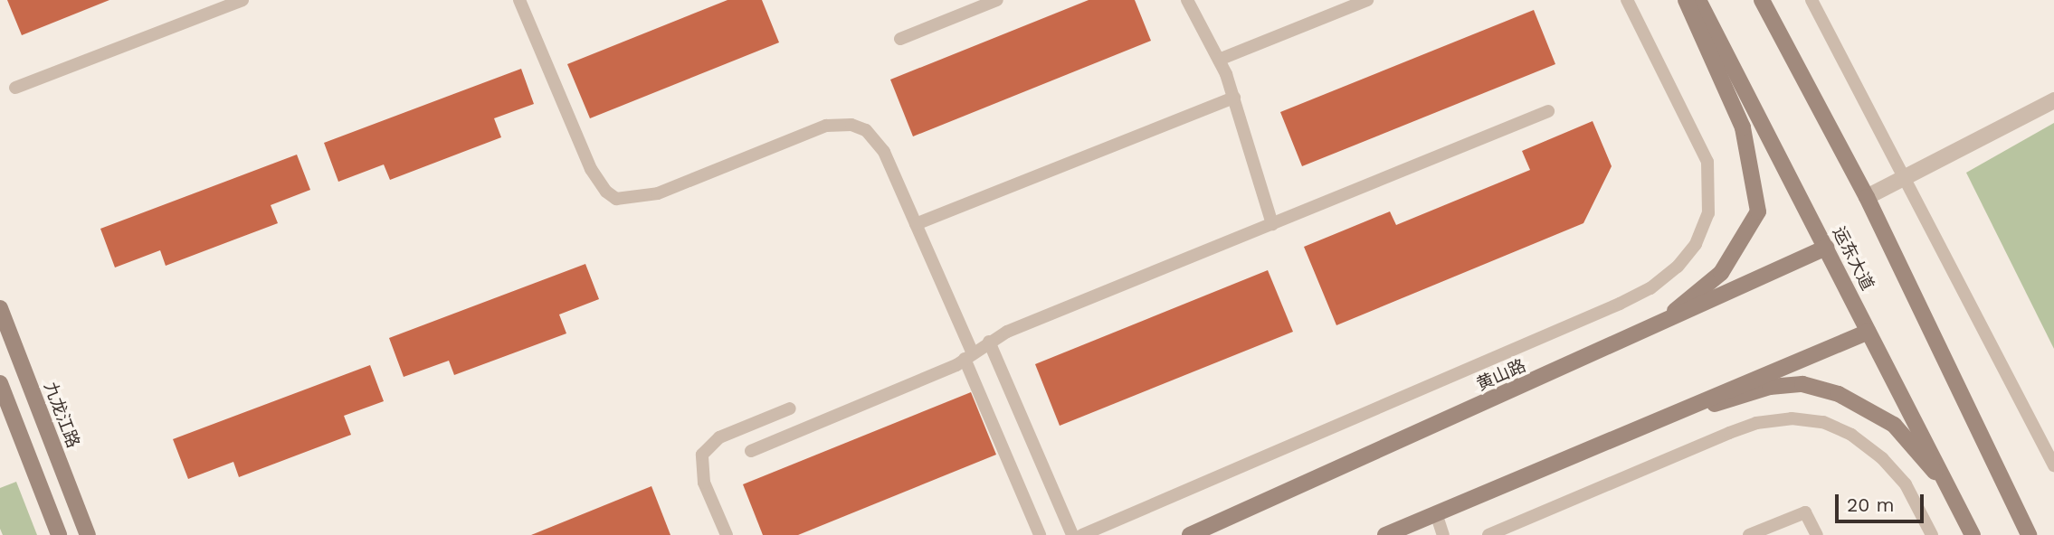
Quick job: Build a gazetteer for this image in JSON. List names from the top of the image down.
{
  "streets": {
    "main road": ["运东大道", "黄山路", "九龙江路"]
  },
  "crossings": [
    ["运东大道", "黄山路"]
  ],
  "scale_bar": "20 m"
}
